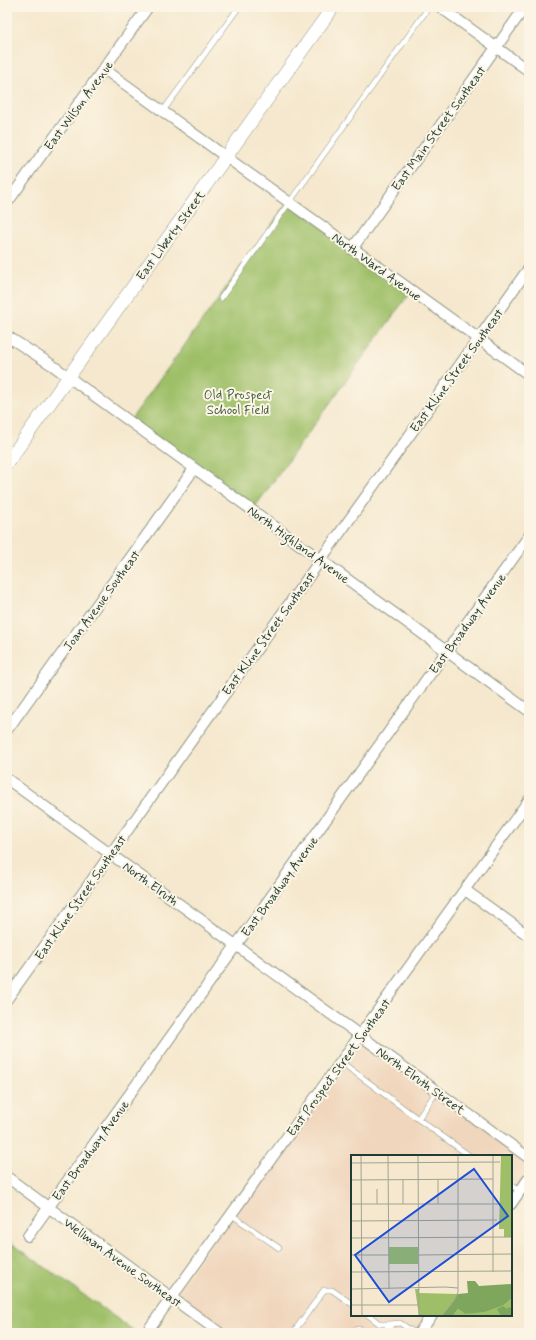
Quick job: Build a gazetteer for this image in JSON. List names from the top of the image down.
{
  "streets": {
    "street": [
      "East Wilson Avenue",
      "East Main Street Southeast",
      "East Liberty Street",
      "North Ward Avenue",
      "East Kline Street Southeast",
      "North Highland Avenue",
      "Joan Avenue Southeast",
      "East Broadway Avenue",
      "North Elruth",
      "East Prospect Street Southeast",
      "North Elruth Street",
      "Wellman Avenue Southeast"
    ]
  },
  "crossings": [
    ["East Wilson Avenue", "North Ward Avenue"],
    ["East Main Street Southeast", "North Ward Avenue"],
    ["East Liberty Street", "North Ward Avenue"],
    ["East Liberty Street", "North Highland Avenue"],
    ["North Ward Avenue", "East Kline Street Southeast"],
    ["East Kline Street Southeast", "North Highland Avenue"],
    ["East Kline Street Southeast", "North Elruth"],
    ["North Highland Avenue", "Joan Avenue Southeast"],
    ["North Highland Avenue", "East Broadway Avenue"],
    ["East Broadway Avenue", "North Elruth"],
    ["East Broadway Avenue", "North Elruth Street"],
    ["East Broadway Avenue", "Wellman Avenue Southeast"],
    ["North Elruth", "North Elruth Street"],
    ["East Prospect Street Southeast", "North Elruth Street"],
    ["East Prospect Street Southeast", "Wellman Avenue Southeast"]
  ],
  "parks": ["Old Prospect School Field"]
}
